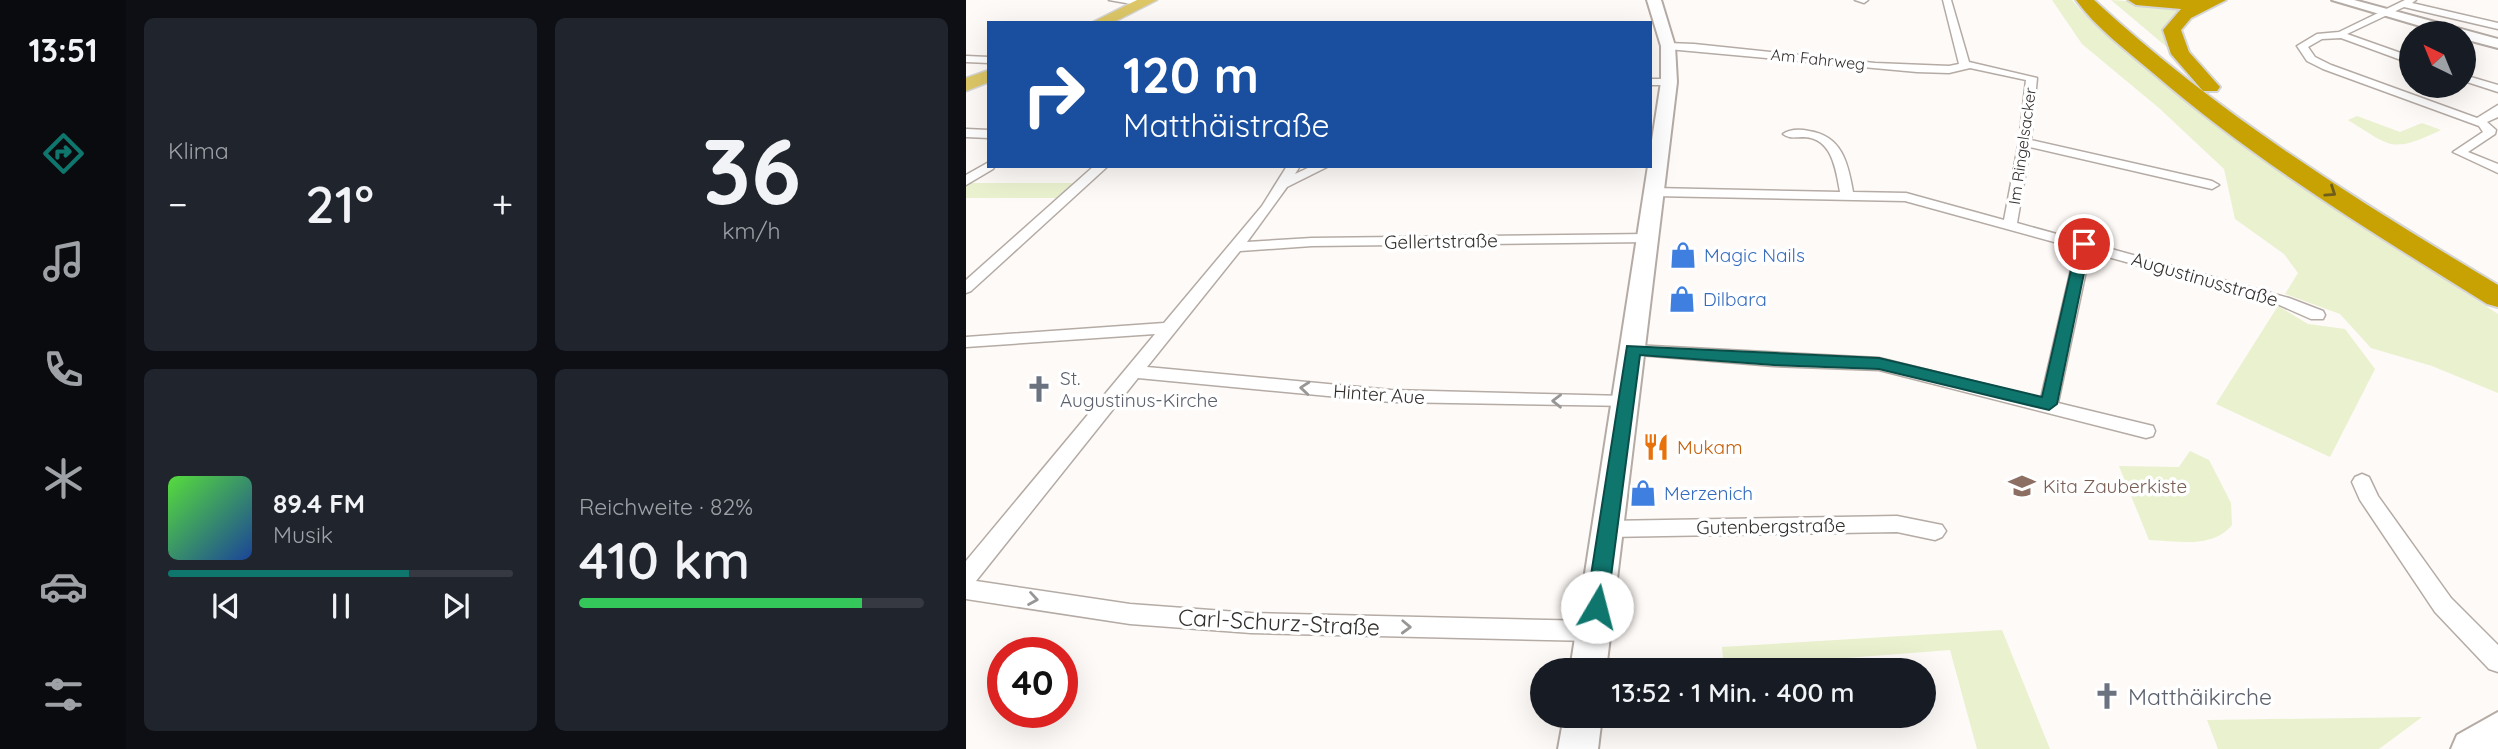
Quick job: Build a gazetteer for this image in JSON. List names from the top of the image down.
{
  "streets": {
    "street": [
      "Am Fahrweg",
      "Im Ringelsacker",
      "Gellertstraße",
      "Augustinusstraße",
      "Hinter Aue",
      "Gutenbergstraße",
      "Carl-Schurz-Straße"
    ]
  },
  "crossings": [
    ["Am Fahrweg", "Im Ringelsacker"],
    ["Im Ringelsacker", "Augustinusstraße"]
  ],
  "one_way": ["Hinter Aue", "Carl-Schurz-Straße"],
  "places": {
    "shop": ["Magic Nails", "Dilbara", "Merzenich"],
    "church": ["St. Augustinus-Kirche", "Matthäikirche"],
    "restaurant": ["Mukam"],
    "school or university": ["Kita Zauberkiste"]
  },
  "north": "top left",
  "page": {
    "tabs": "13:51",
    "tile": [
      "Klima",
      ["36", "km/h"],
      ["Reichweite · 82%", "410 km"]
    ],
    "turn": ["120 m", "Matthäistraße"],
    "heat": ["−", "21°", "+"],
    "song": ["89.4 FM", "Musik"],
    "limit": "40",
    "trip": "13:52 · 1 Min. · 400 m"
  }
}
